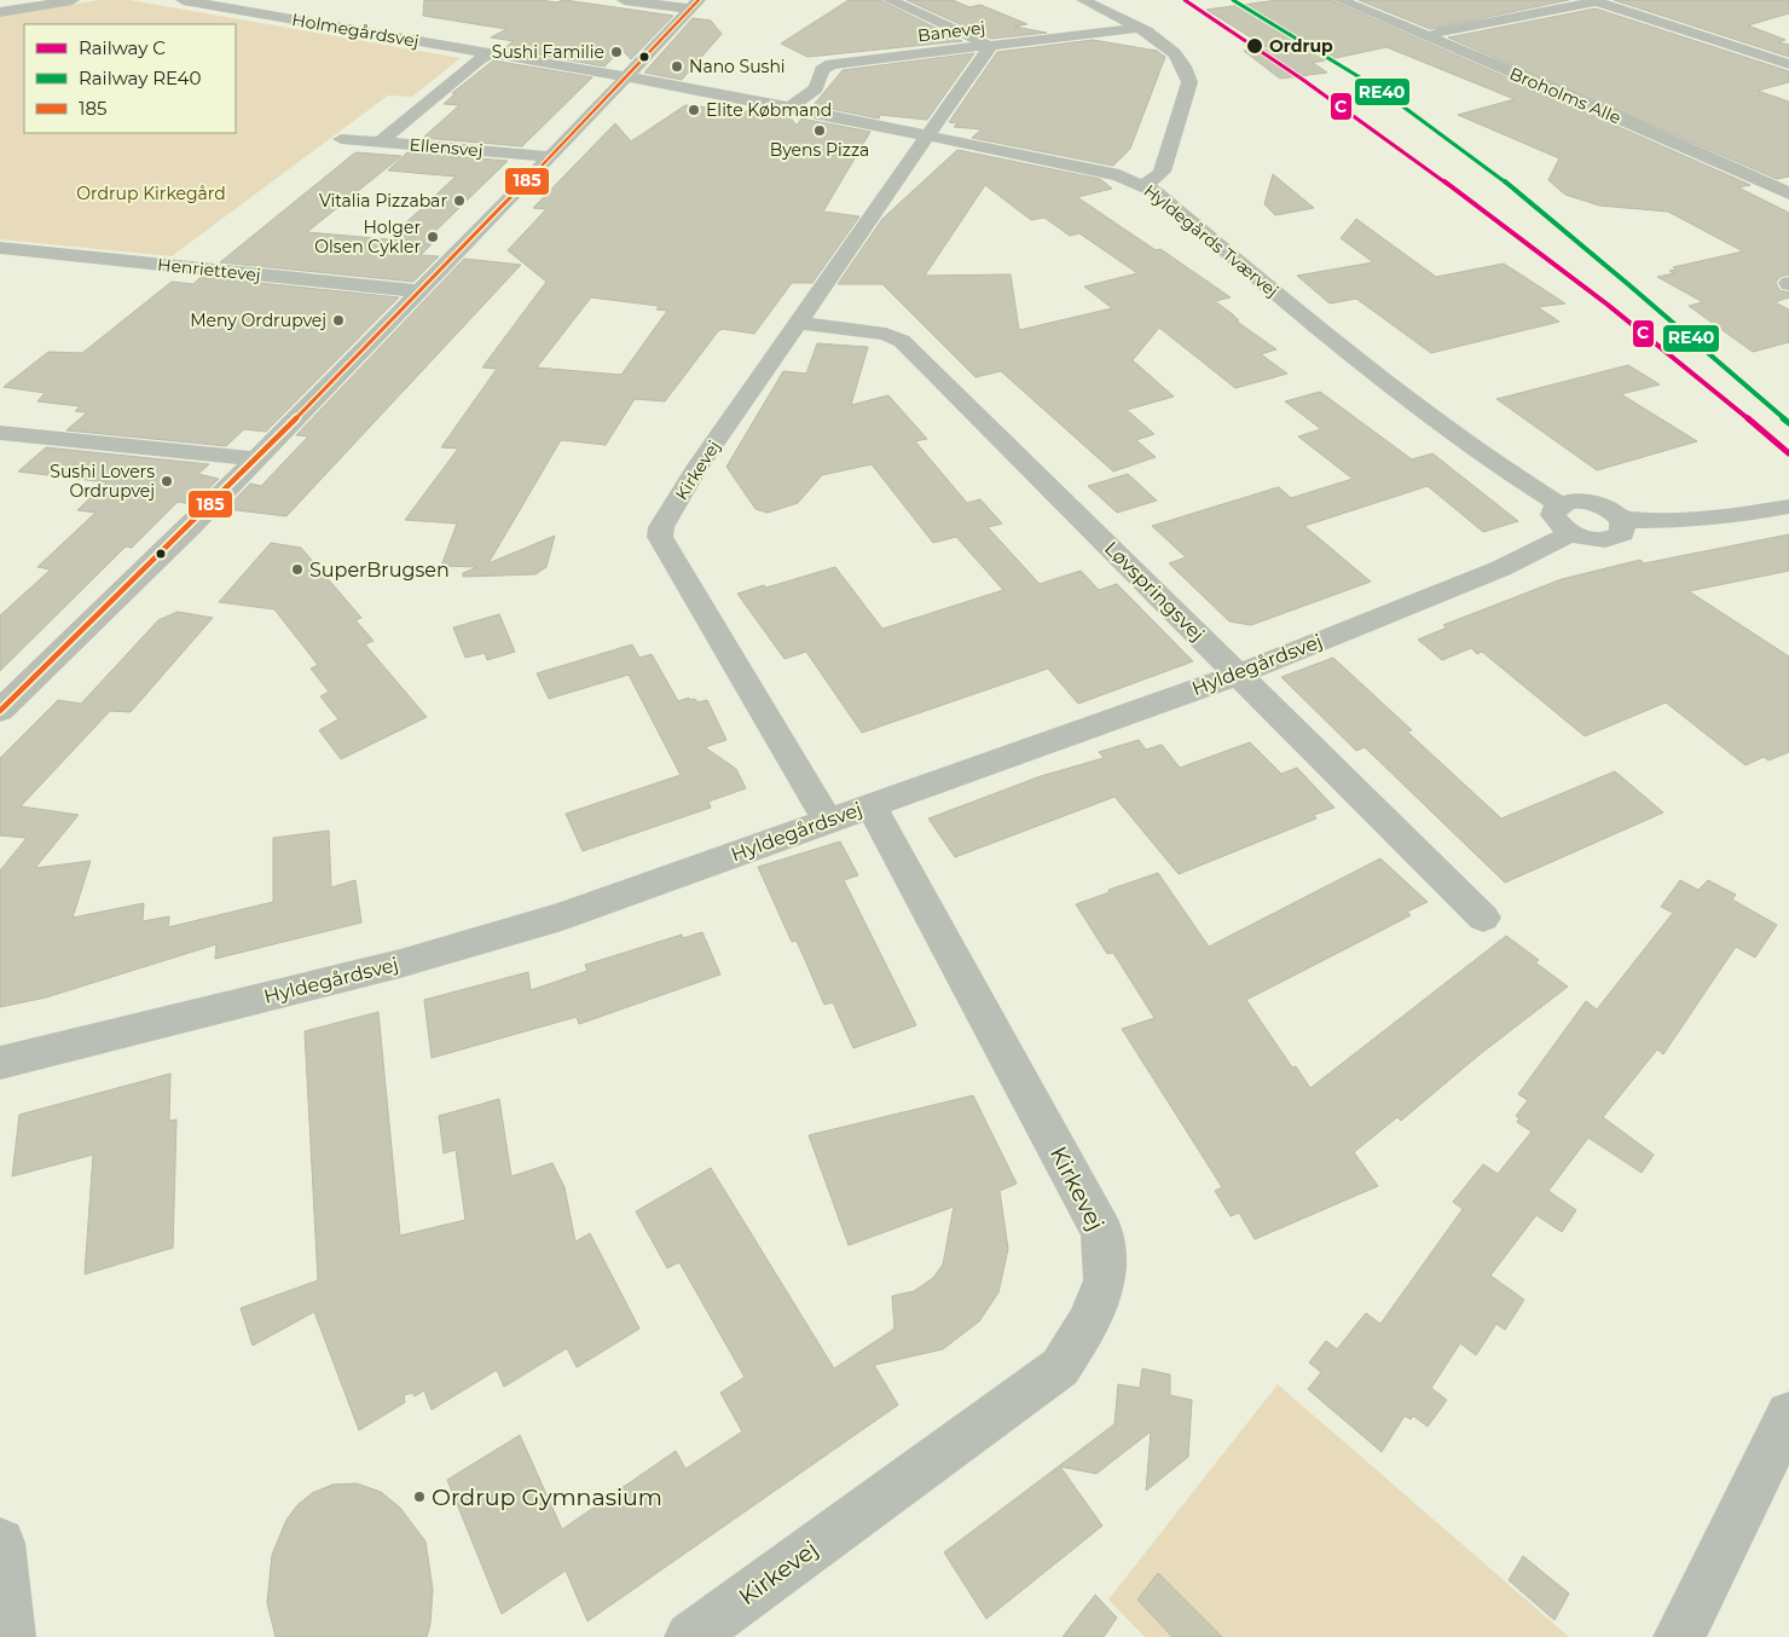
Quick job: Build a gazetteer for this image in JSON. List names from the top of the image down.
{
  "streets": {
    "street": [
      "Holmegårdsvej",
      "Banevej",
      "Broholms Alle",
      "Ellensvej",
      "Hyldegårds Tværvej",
      "Henriettevej",
      "Kirkevej",
      "Løvspringsvej",
      "Hyldegårdsvej"
    ]
  },
  "crossings": [
    ["Holmegårdsvej", "Hyldegårds Tværvej"],
    ["Banevej", "Hyldegårds Tværvej"],
    ["Banevej", "Kirkevej"],
    ["Hyldegårds Tværvej", "Kirkevej"],
    ["Hyldegårds Tværvej", "Hyldegårdsvej"],
    ["Kirkevej", "Løvspringsvej"],
    ["Kirkevej", "Hyldegårdsvej"],
    ["Løvspringsvej", "Hyldegårdsvej"]
  ],
  "parks": ["Ordrup Kirkegård"],
  "places": [
    "Ordrup",
    "Sushi Familie",
    "Nano Sushi",
    "Elite Købmand",
    "Byens Pizza",
    "Vitalia Pizzabar",
    "Holger Olsen Cykler",
    "Meny Ordrupvej",
    "Sushi Lovers Ordrupvej",
    "SuperBrugsen",
    "Ordrup Gymnasium"
  ],
  "lines": ["rail line C", "rail line RE40", "transit line 185"],
  "legend": ["Railway C", "Railway RE40", "185"]
}
